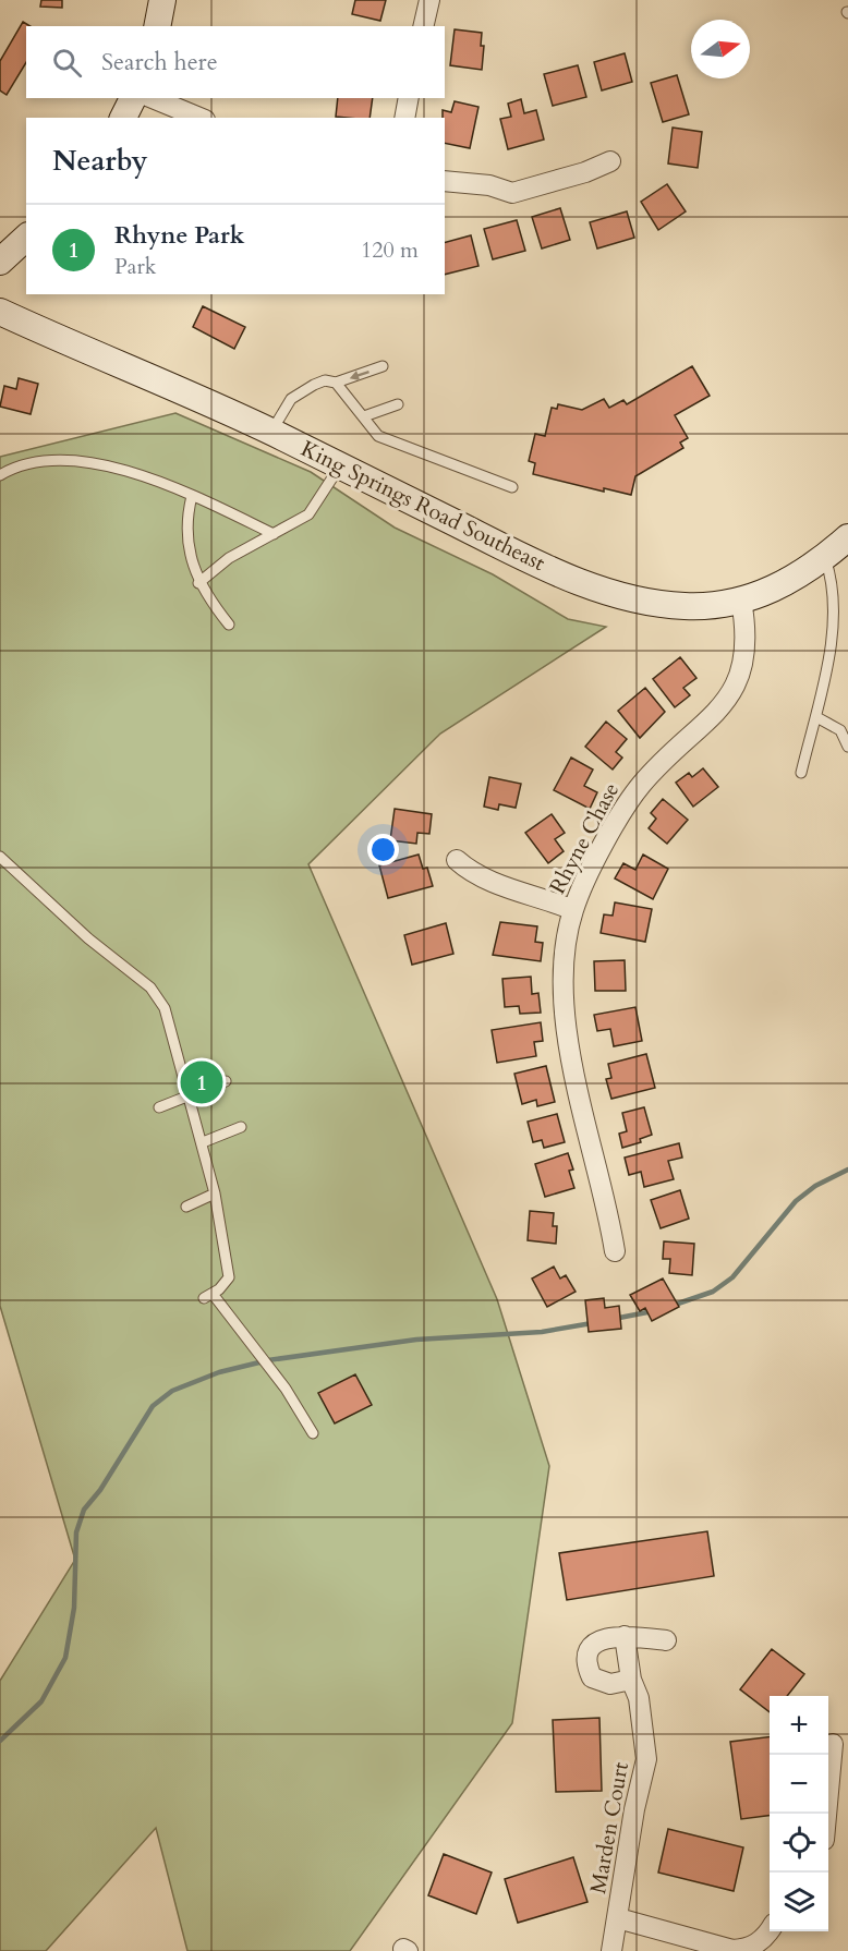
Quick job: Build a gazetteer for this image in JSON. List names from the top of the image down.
{
  "streets": {
    "street": ["King Springs Road Southeast", "Rhyne Chase", "Marden Court"]
  },
  "crossings": [
    ["King Springs Road Southeast", "Rhyne Chase"]
  ],
  "north": "right",
  "page": {
    "search": "Search here",
    "heading": "Nearby",
    "list": [
      {
        "mark": "1",
        "name": "Rhyne Park",
        "note": "Park",
        "value": "120 m"
      }
    ],
    "pins": "1",
    "map_buttons": ["+", "−"]
  }
}
